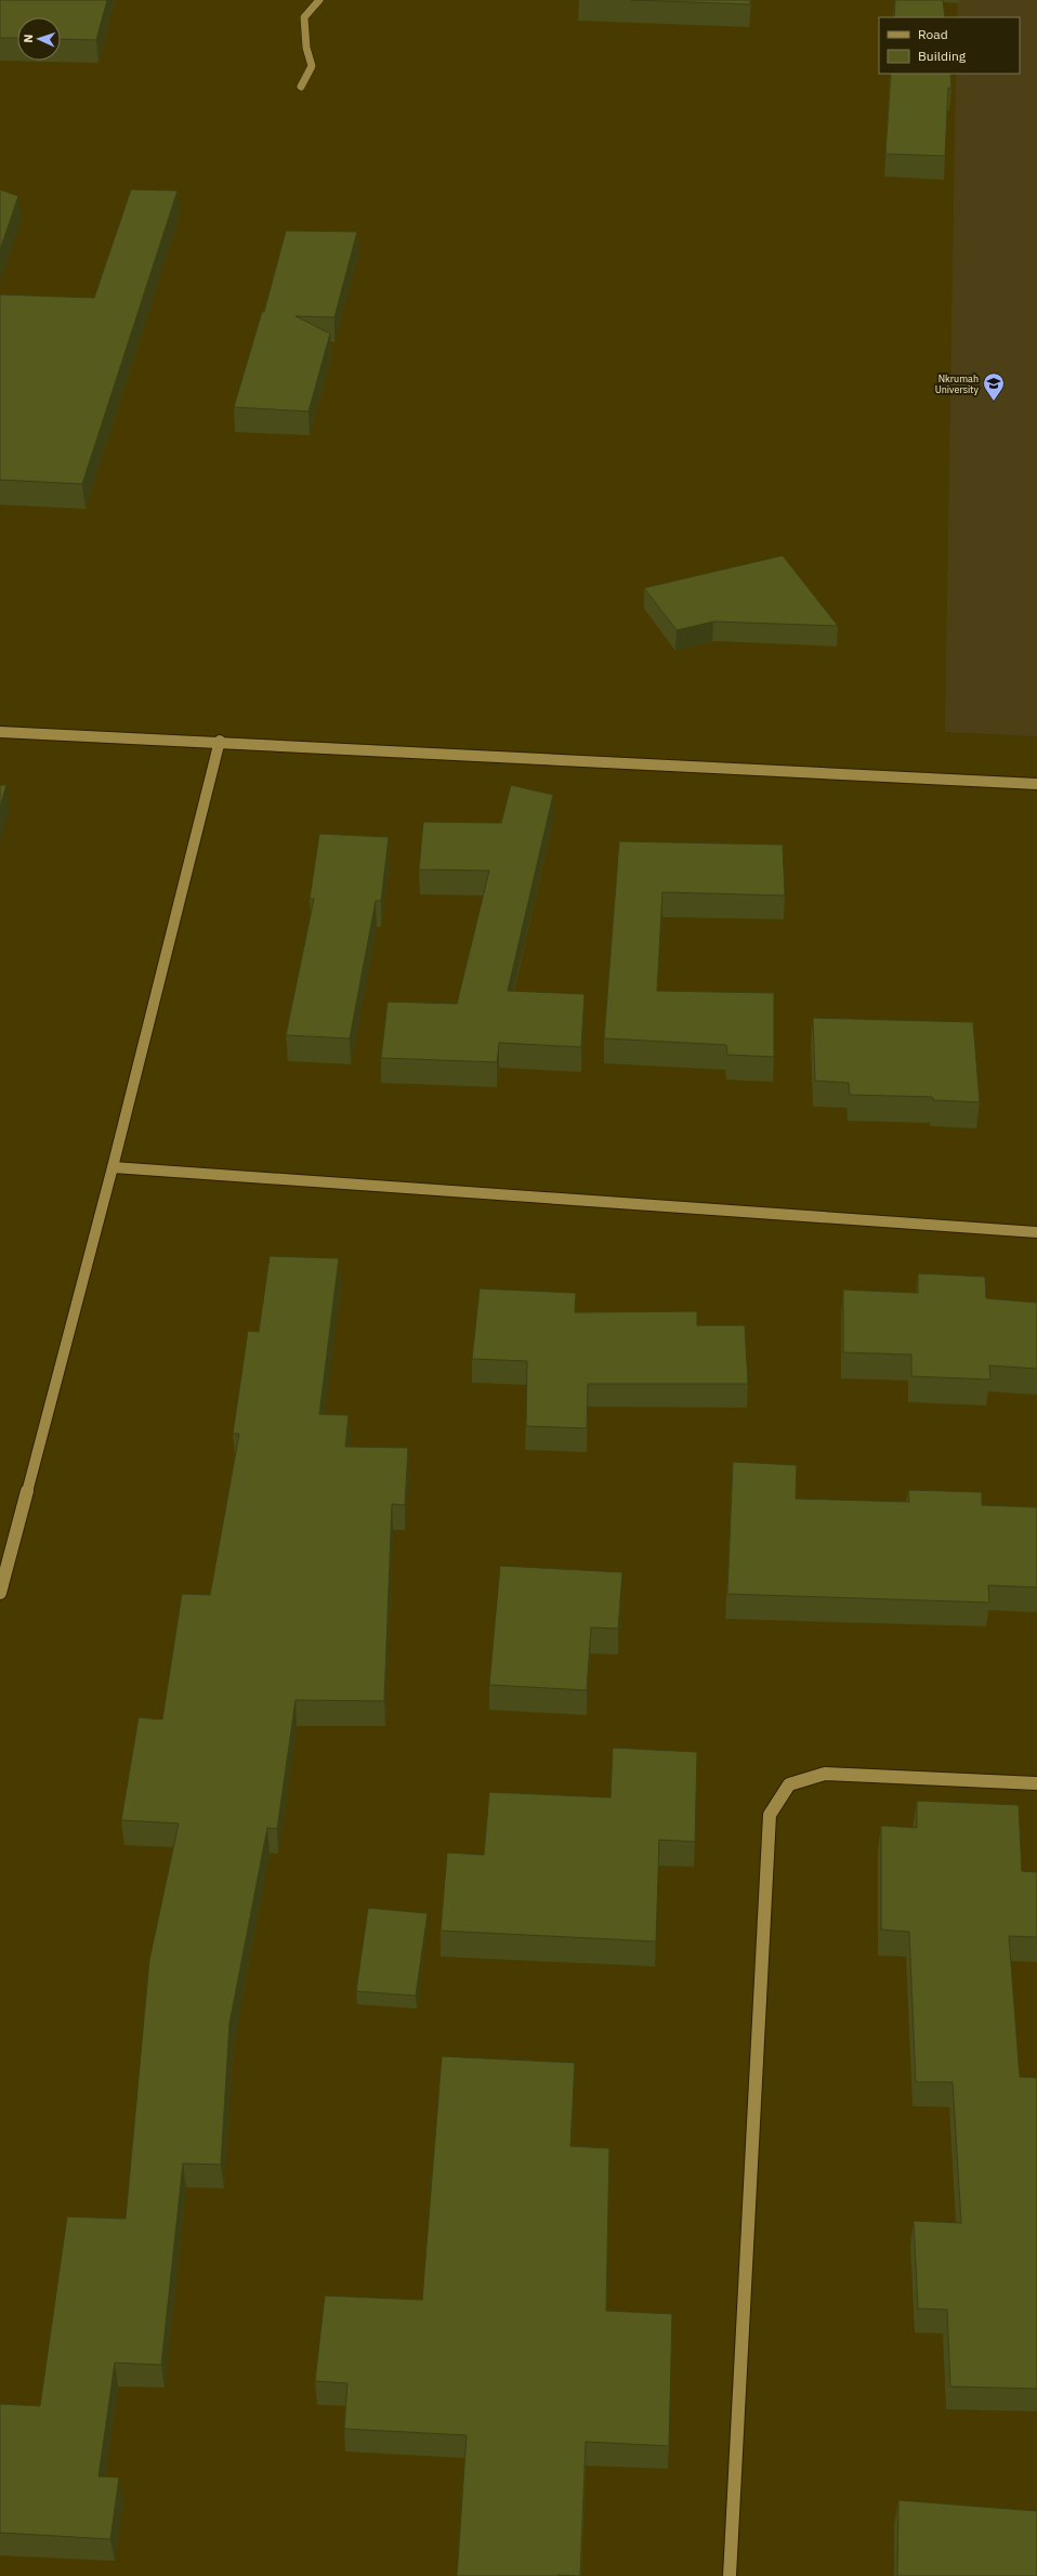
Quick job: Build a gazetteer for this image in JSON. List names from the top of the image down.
{
  "places": {
    "school or university": ["Nkrumah University"]
  },
  "legend": ["Road", "Building"],
  "north": "left"
}
